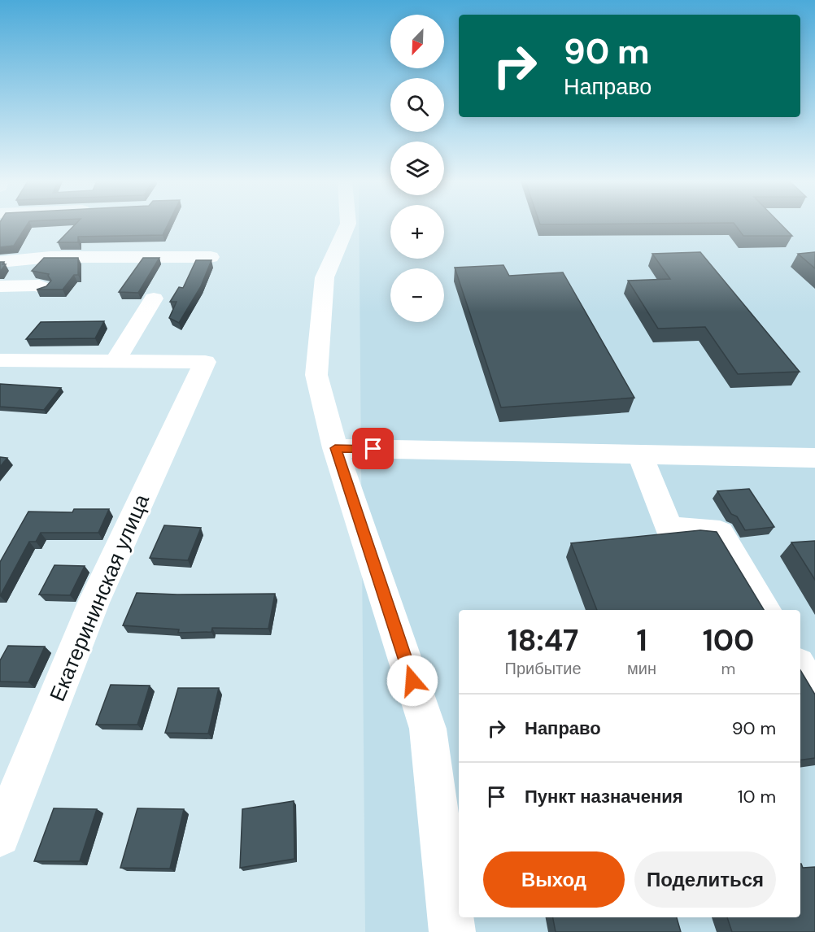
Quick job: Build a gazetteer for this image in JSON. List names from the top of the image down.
{
  "streets": {
    "street": ["Екатерининская улица"]
  },
  "north": "bottom left",
  "page": {
    "map_buttons": ["+", "−"],
    "turn": ["90 m", "Направо"],
    "eta": [
      "18:47",
      "Прибытие",
      "1",
      "мин",
      "100",
      "m"
    ],
    "list": [
      {
        "name": "Направо",
        "value": "90 m"
      },
      {
        "name": "Пункт назначения",
        "value": "10 m"
      }
    ],
    "buttons": ["Выход", "Поделиться"]
  }
}
